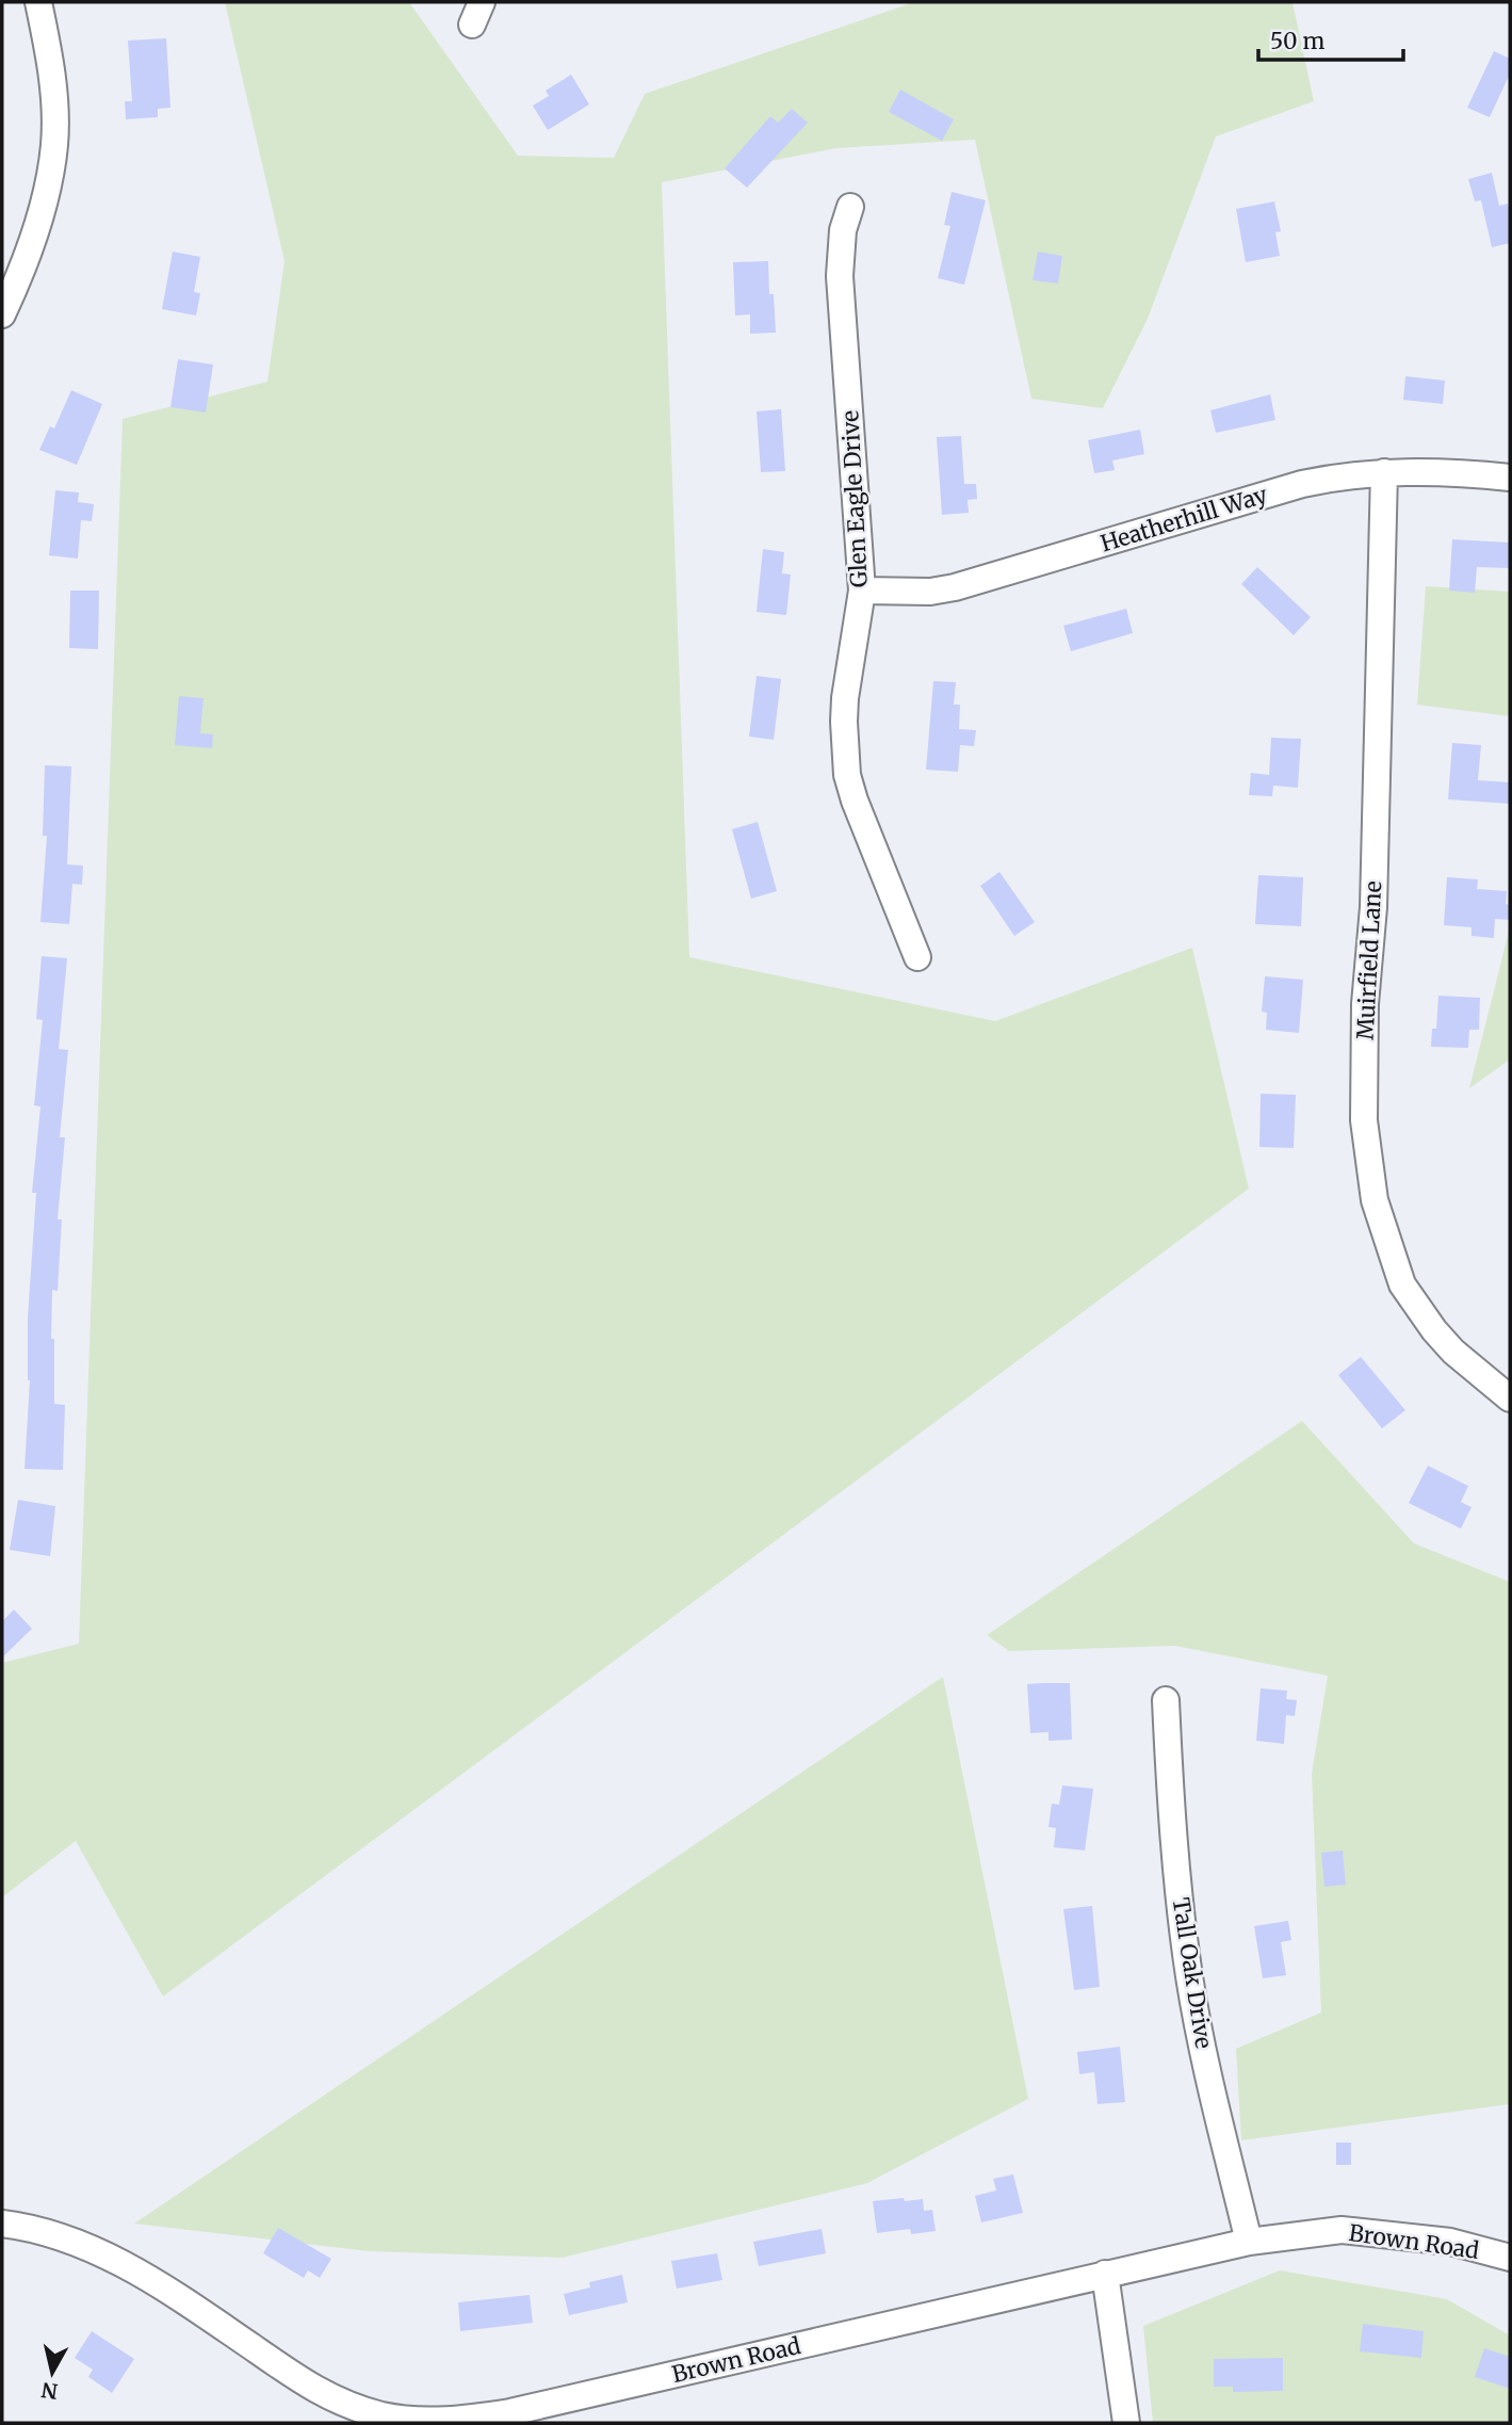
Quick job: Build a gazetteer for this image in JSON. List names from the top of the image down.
{
  "streets": {
    "street": [
      "Glen Eagle Drive",
      "Heatherhill Way",
      "Muirfield Lane",
      "Tall Oak Drive",
      "Brown Road"
    ]
  },
  "crossings": [
    ["Glen Eagle Drive", "Heatherhill Way"],
    ["Heatherhill Way", "Muirfield Lane"],
    ["Tall Oak Drive", "Brown Road"]
  ],
  "scale_bar": "50 m",
  "north": "bottom"
}
